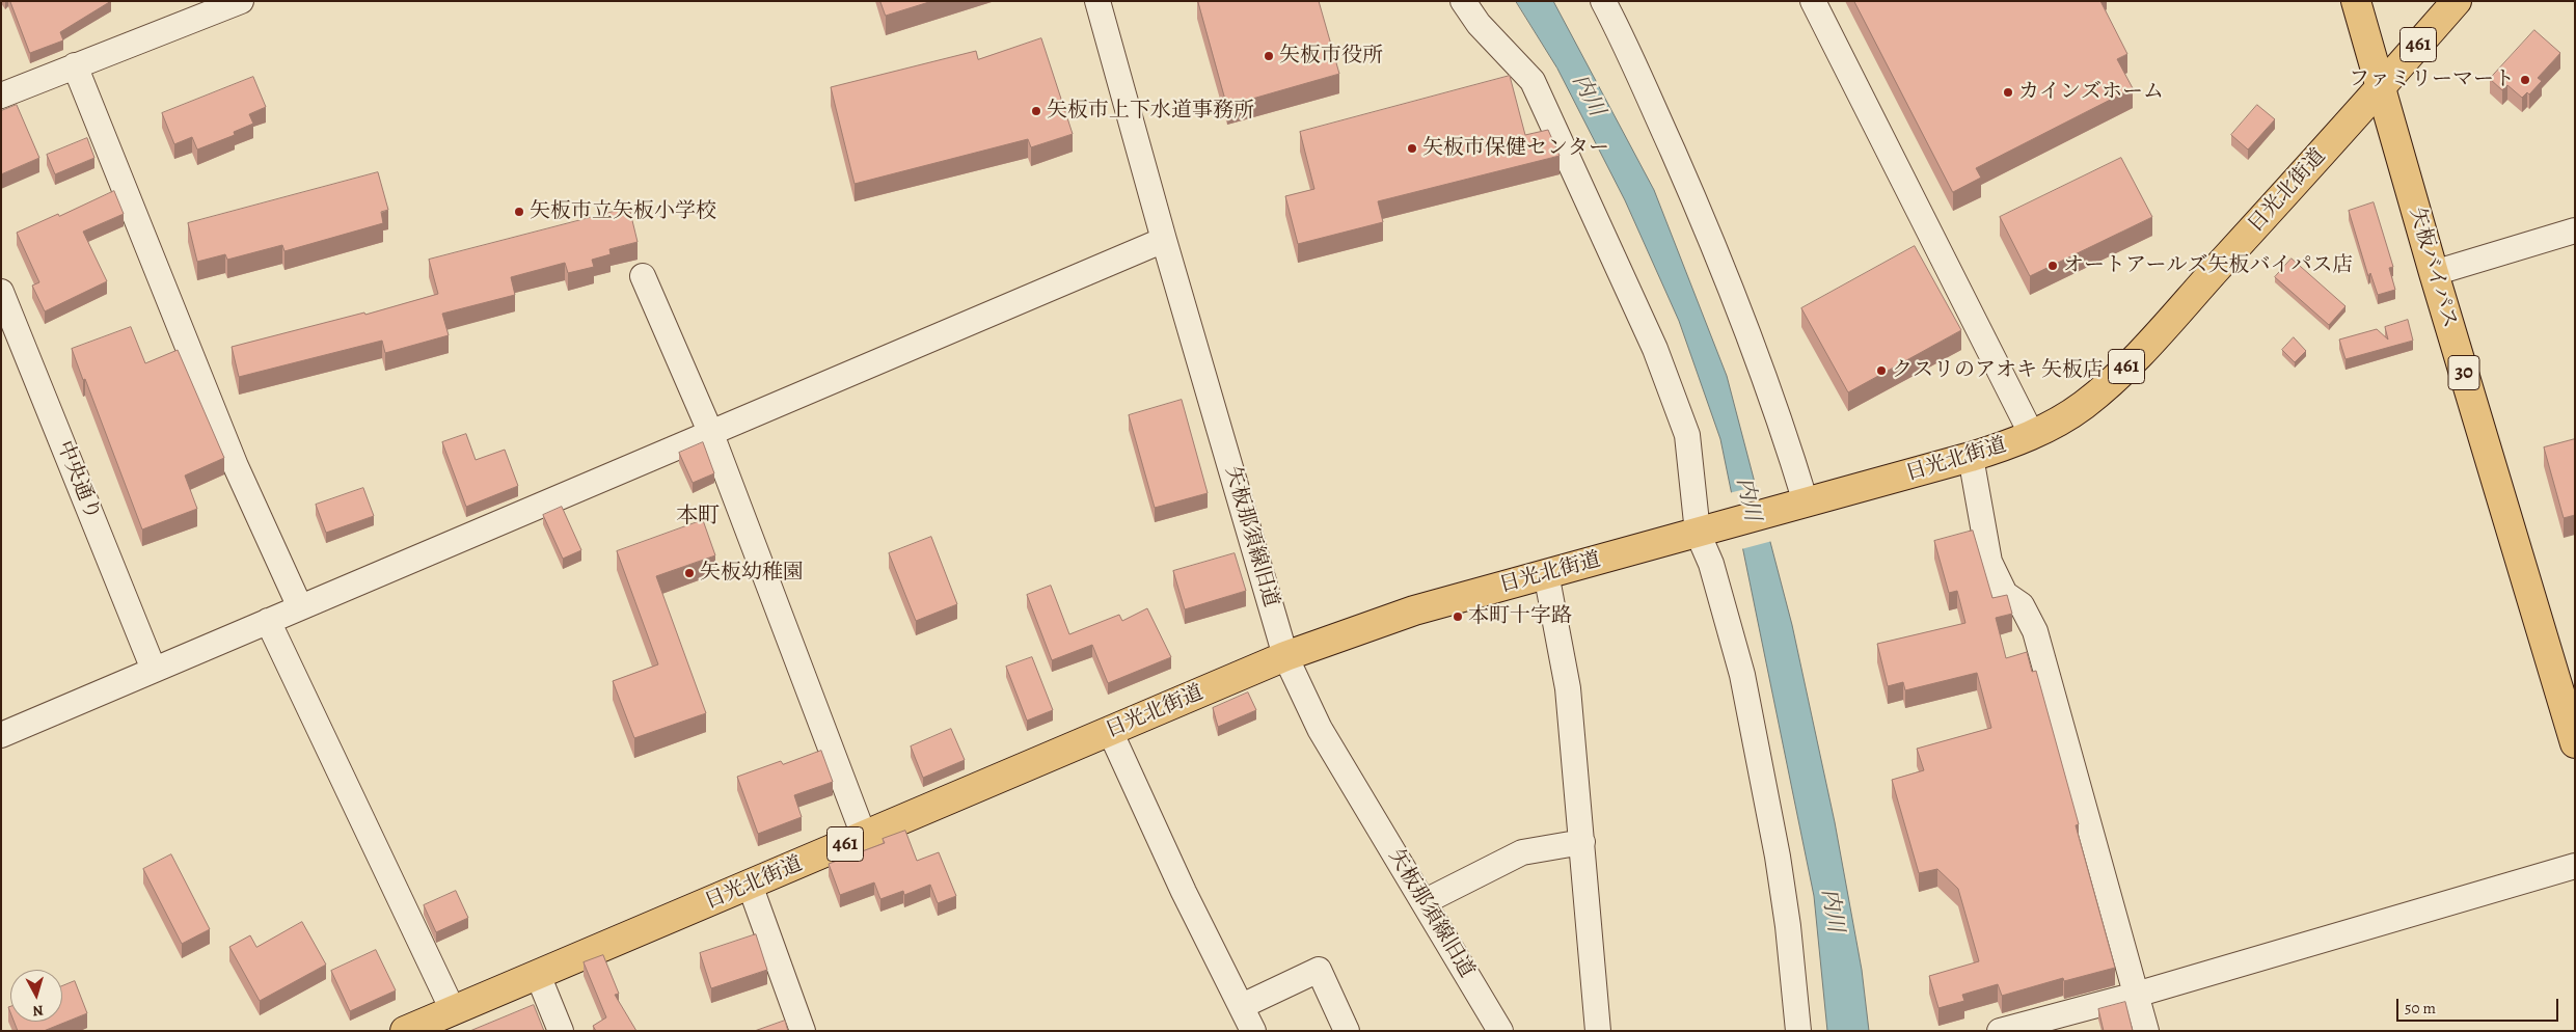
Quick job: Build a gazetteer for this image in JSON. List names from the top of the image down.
{
  "streets": {
    "main road": [
      "461",
      "日光北街道",
      "矢板バイパス",
      "30"
    ],
    "street": ["中央通り", "矢板那須線旧道"]
  },
  "crossings": [
    ["日光北街道", "矢板バイパス"],
    ["日光北街道", "矢板那須線旧道"]
  ],
  "districts": ["本町"],
  "water": ["内川"],
  "places": [
    "矢板市役所",
    "ファミリーマート",
    "カインズホーム",
    "矢板市上下水道事務所",
    "矢板市保健センター",
    "矢板市立矢板小学校",
    "オートアールズ矢板バイパス店",
    "クスリのアオキ 矢板店",
    "矢板幼稚園",
    "本町十字路"
  ],
  "scale_bar": "50 m",
  "north": "bottom"
}
